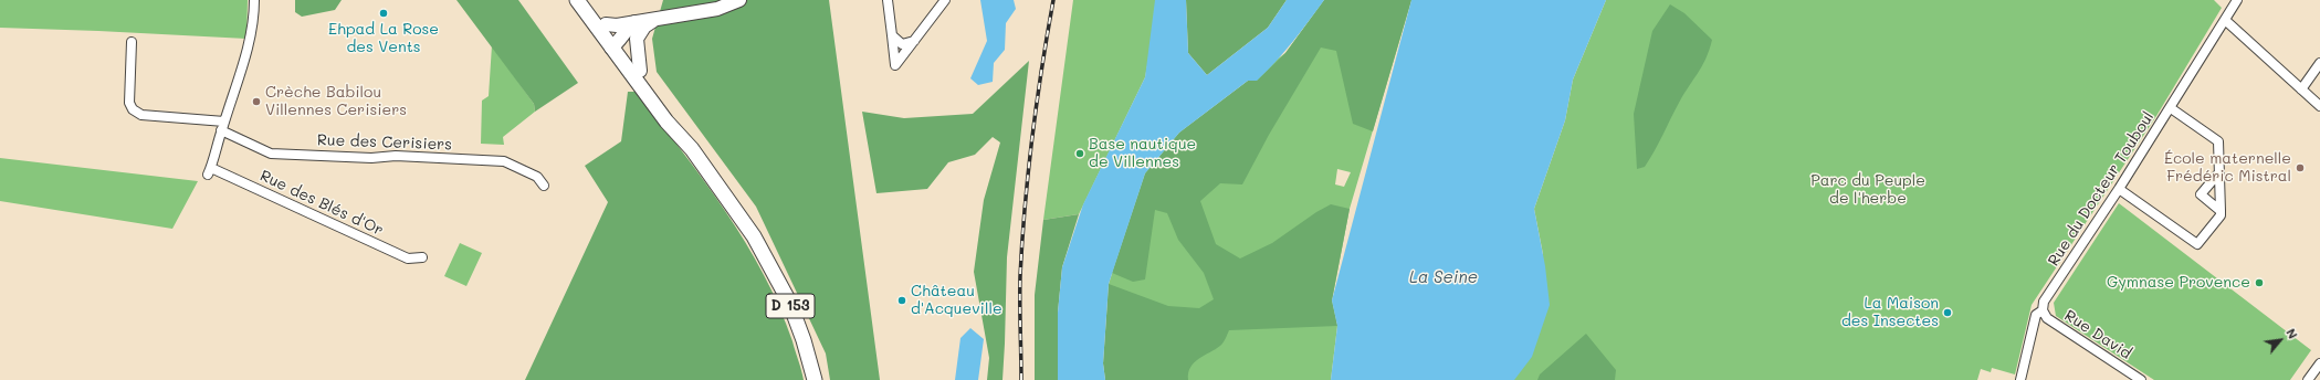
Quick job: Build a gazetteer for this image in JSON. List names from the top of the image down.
{
  "streets": {
    "main road": ["D 153"],
    "street": [
      "Rue des Cerisiers",
      "Rue du Docteur Touboul",
      "Rue des Blés d'Or",
      "Rue David"
    ]
  },
  "crossings": [
    ["Rue des Cerisiers", "Rue des Blés d'Or"],
    ["Rue du Docteur Touboul", "Rue David"]
  ],
  "water": ["La Seine"],
  "parks": ["Parc du Peuple de l'herbe"],
  "places": [
    "Ehpad La Rose des Vents",
    "Crèche Babilou Villennes Cerisiers",
    "Base nautique de Villennes",
    "École maternelle Frédéric Mistral",
    "Gymnase Provence",
    "Château d'Acqueville",
    "La Maison des Insectes"
  ],
  "north": "top right"
}
